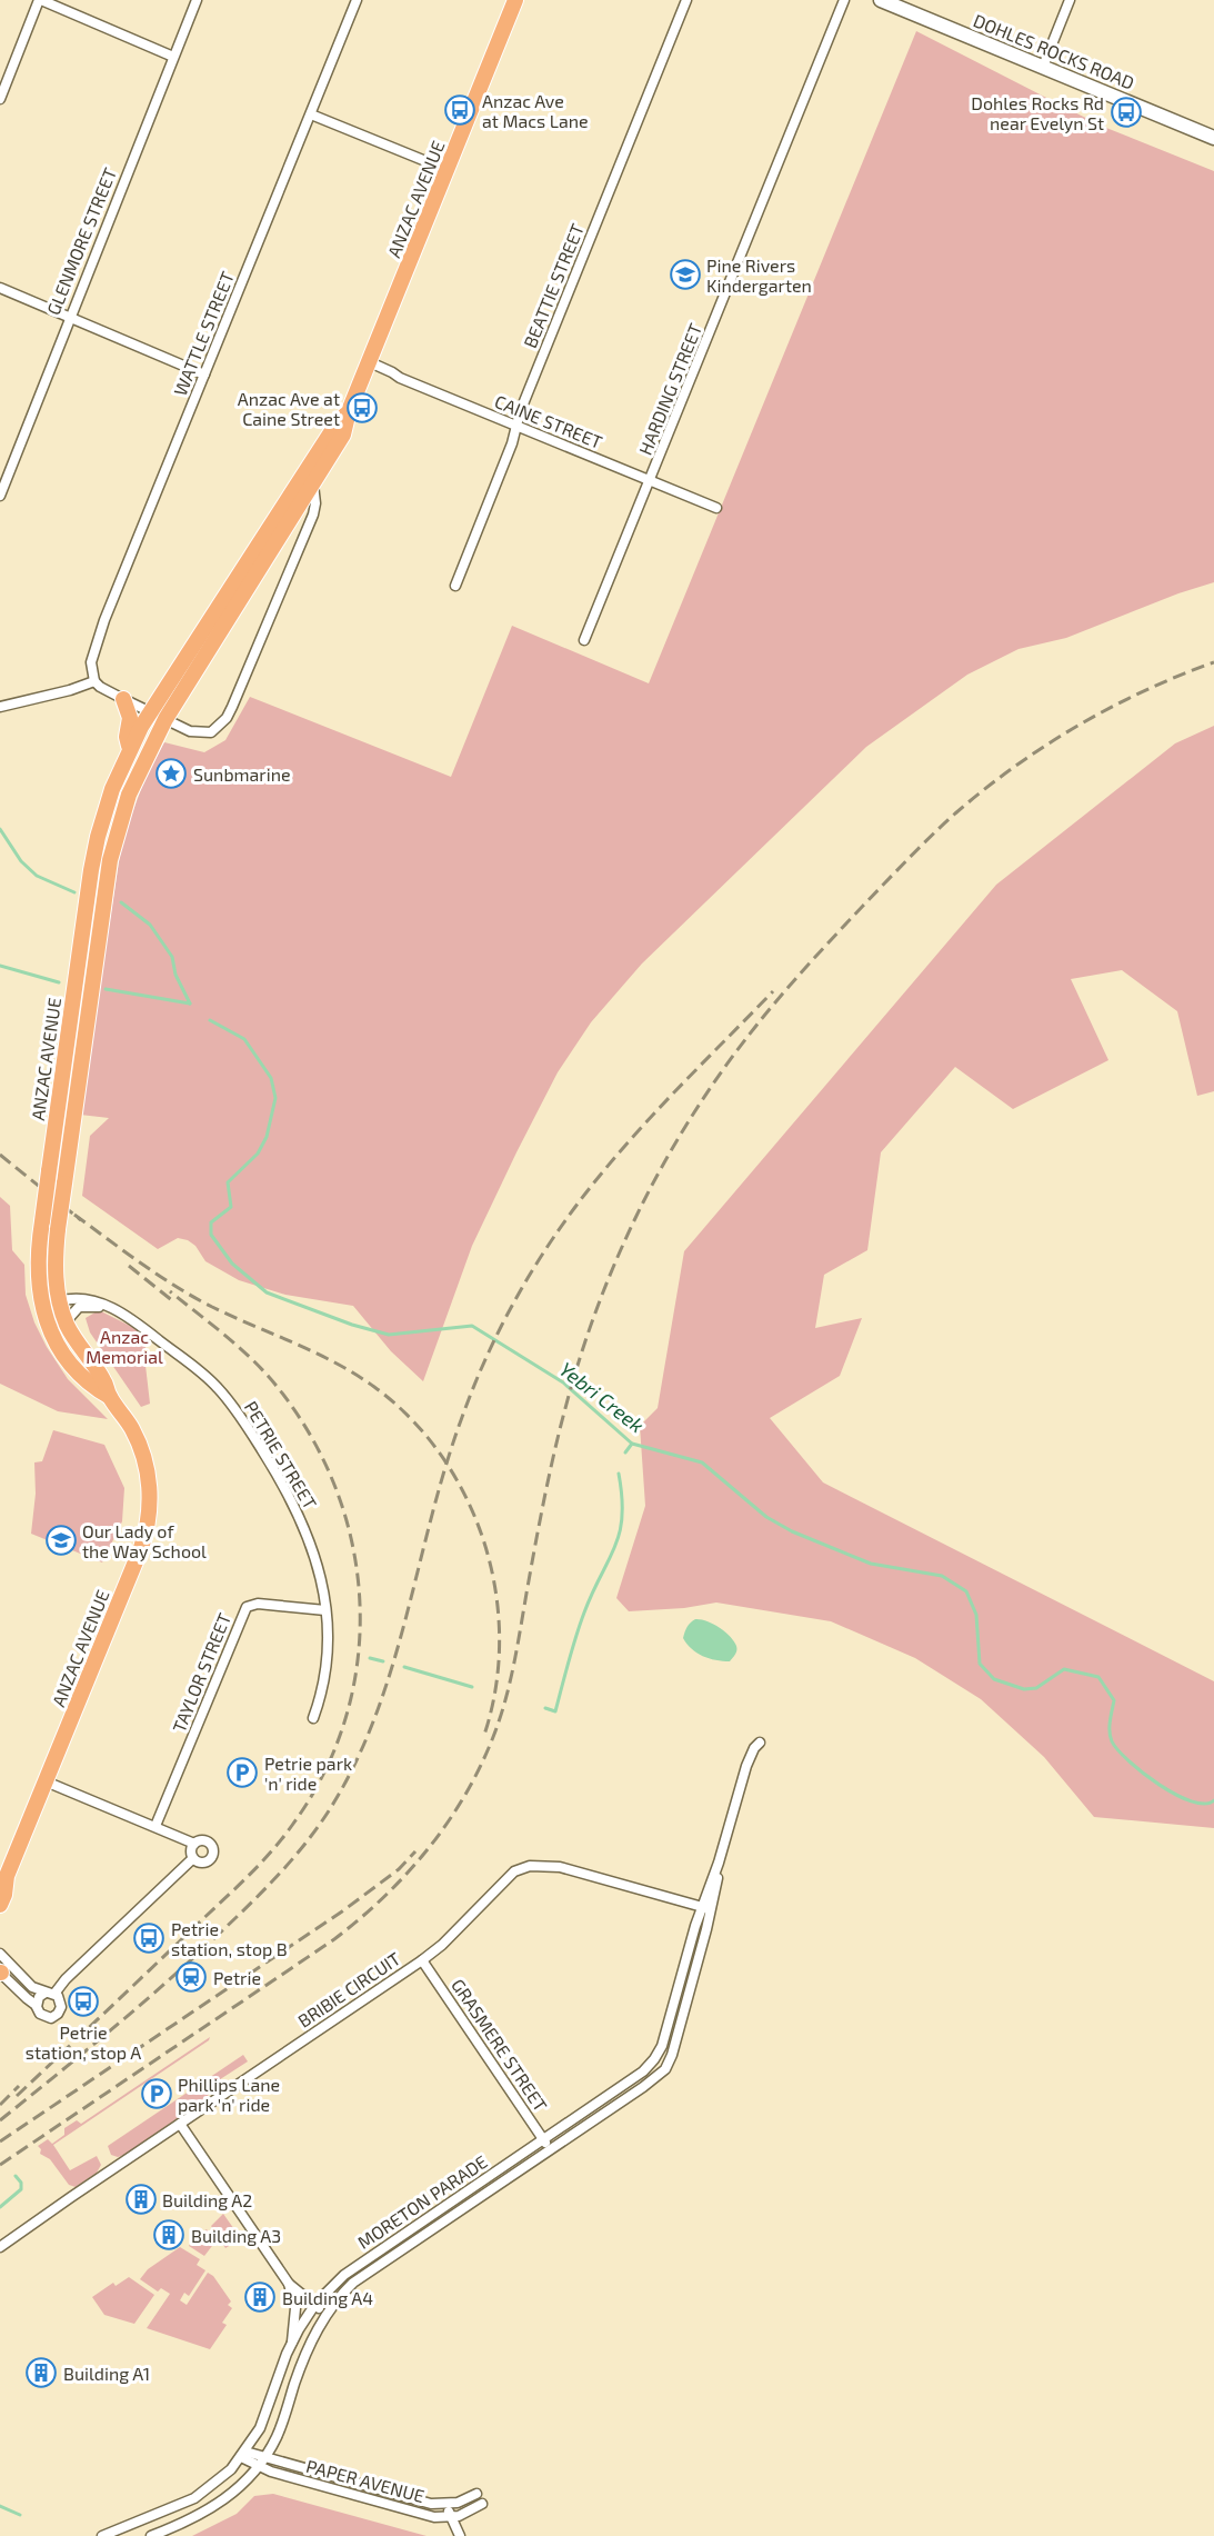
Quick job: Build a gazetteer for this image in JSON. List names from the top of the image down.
{
  "streets": {
    "highway": ["ANZAC AVENUE"],
    "main road": ["DOHLES ROCKS ROAD"],
    "street": [
      "GLENMORE STREET",
      "BEATTIE STREET",
      "WATTLE STREET",
      "HARDING STREET",
      "CAINE STREET",
      "PETRIE STREET",
      "TAYLOR STREET",
      "BRIBIE CIRCUIT",
      "GRASMERE STREET",
      "MORETON PARADE",
      "PAPER AVENUE"
    ]
  },
  "crossings": [
    ["ANZAC AVENUE", "CAINE STREET"],
    ["ANZAC AVENUE", "PETRIE STREET"],
    ["BEATTIE STREET", "CAINE STREET"],
    ["HARDING STREET", "CAINE STREET"],
    ["PETRIE STREET", "TAYLOR STREET"],
    ["BRIBIE CIRCUIT", "GRASMERE STREET"],
    ["BRIBIE CIRCUIT", "MORETON PARADE"],
    ["GRASMERE STREET", "MORETON PARADE"],
    ["MORETON PARADE", "PAPER AVENUE"]
  ],
  "water": ["Yebri Creek"],
  "parks": ["Anzac Memorial"],
  "places": {
    "bus stop": [
      "Anzac Ave at Macs Lane",
      "Dohles Rocks Rd near Evelyn St",
      "Anzac Ave at Caine Street",
      "Petrie station, stop B",
      "Petrie station, stop A"
    ],
    "school or university": ["Pine Rivers Kindergarten", "Our Lady of the Way School"],
    "place": ["Sunbmarine"],
    "parking": ["Petrie park 'n' ride", "Phillips Lane park 'n' ride"],
    "station": ["Petrie"],
    "building": [
      "Building A2",
      "Building A3",
      "Building A4",
      "Building A1"
    ]
  }
}
